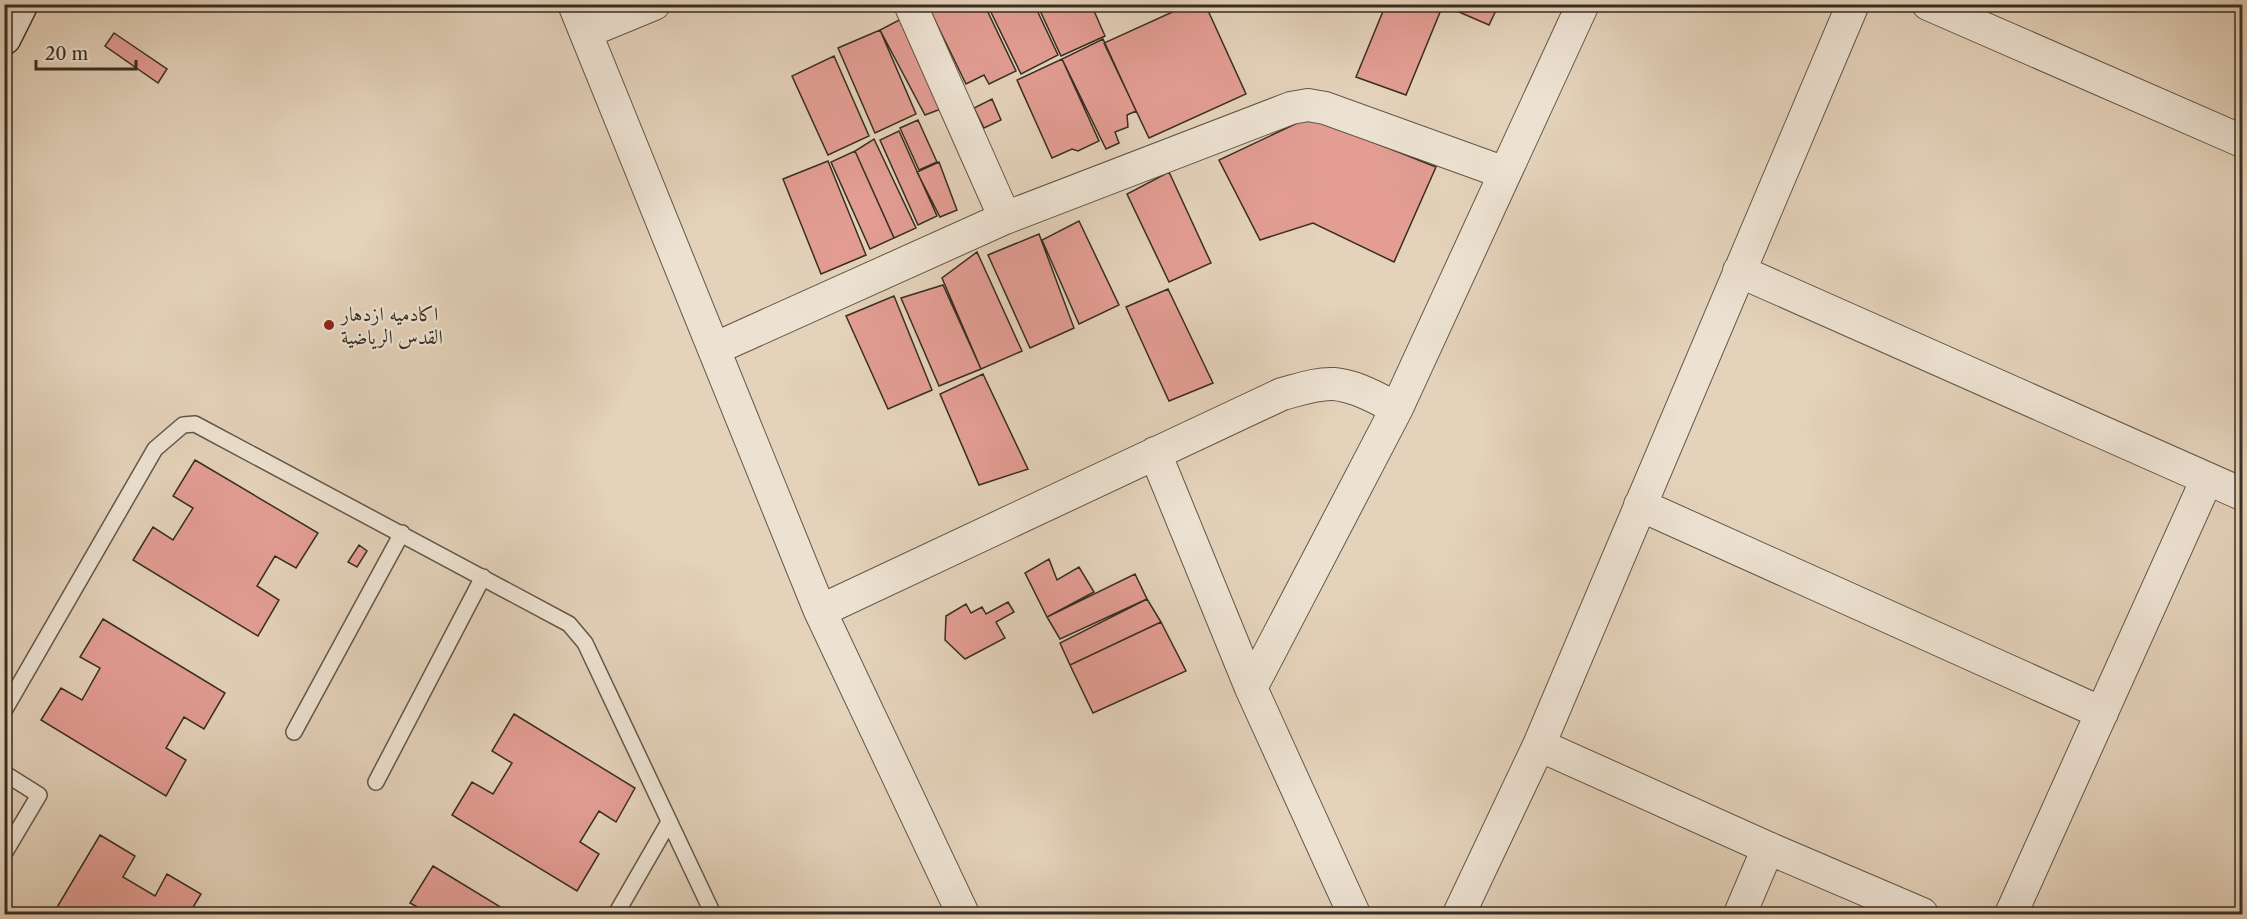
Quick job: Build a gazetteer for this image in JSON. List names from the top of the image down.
{
  "places": ["اكادميه ازدهار القدس الرياضية"],
  "scale_bar": "20 m"
}
